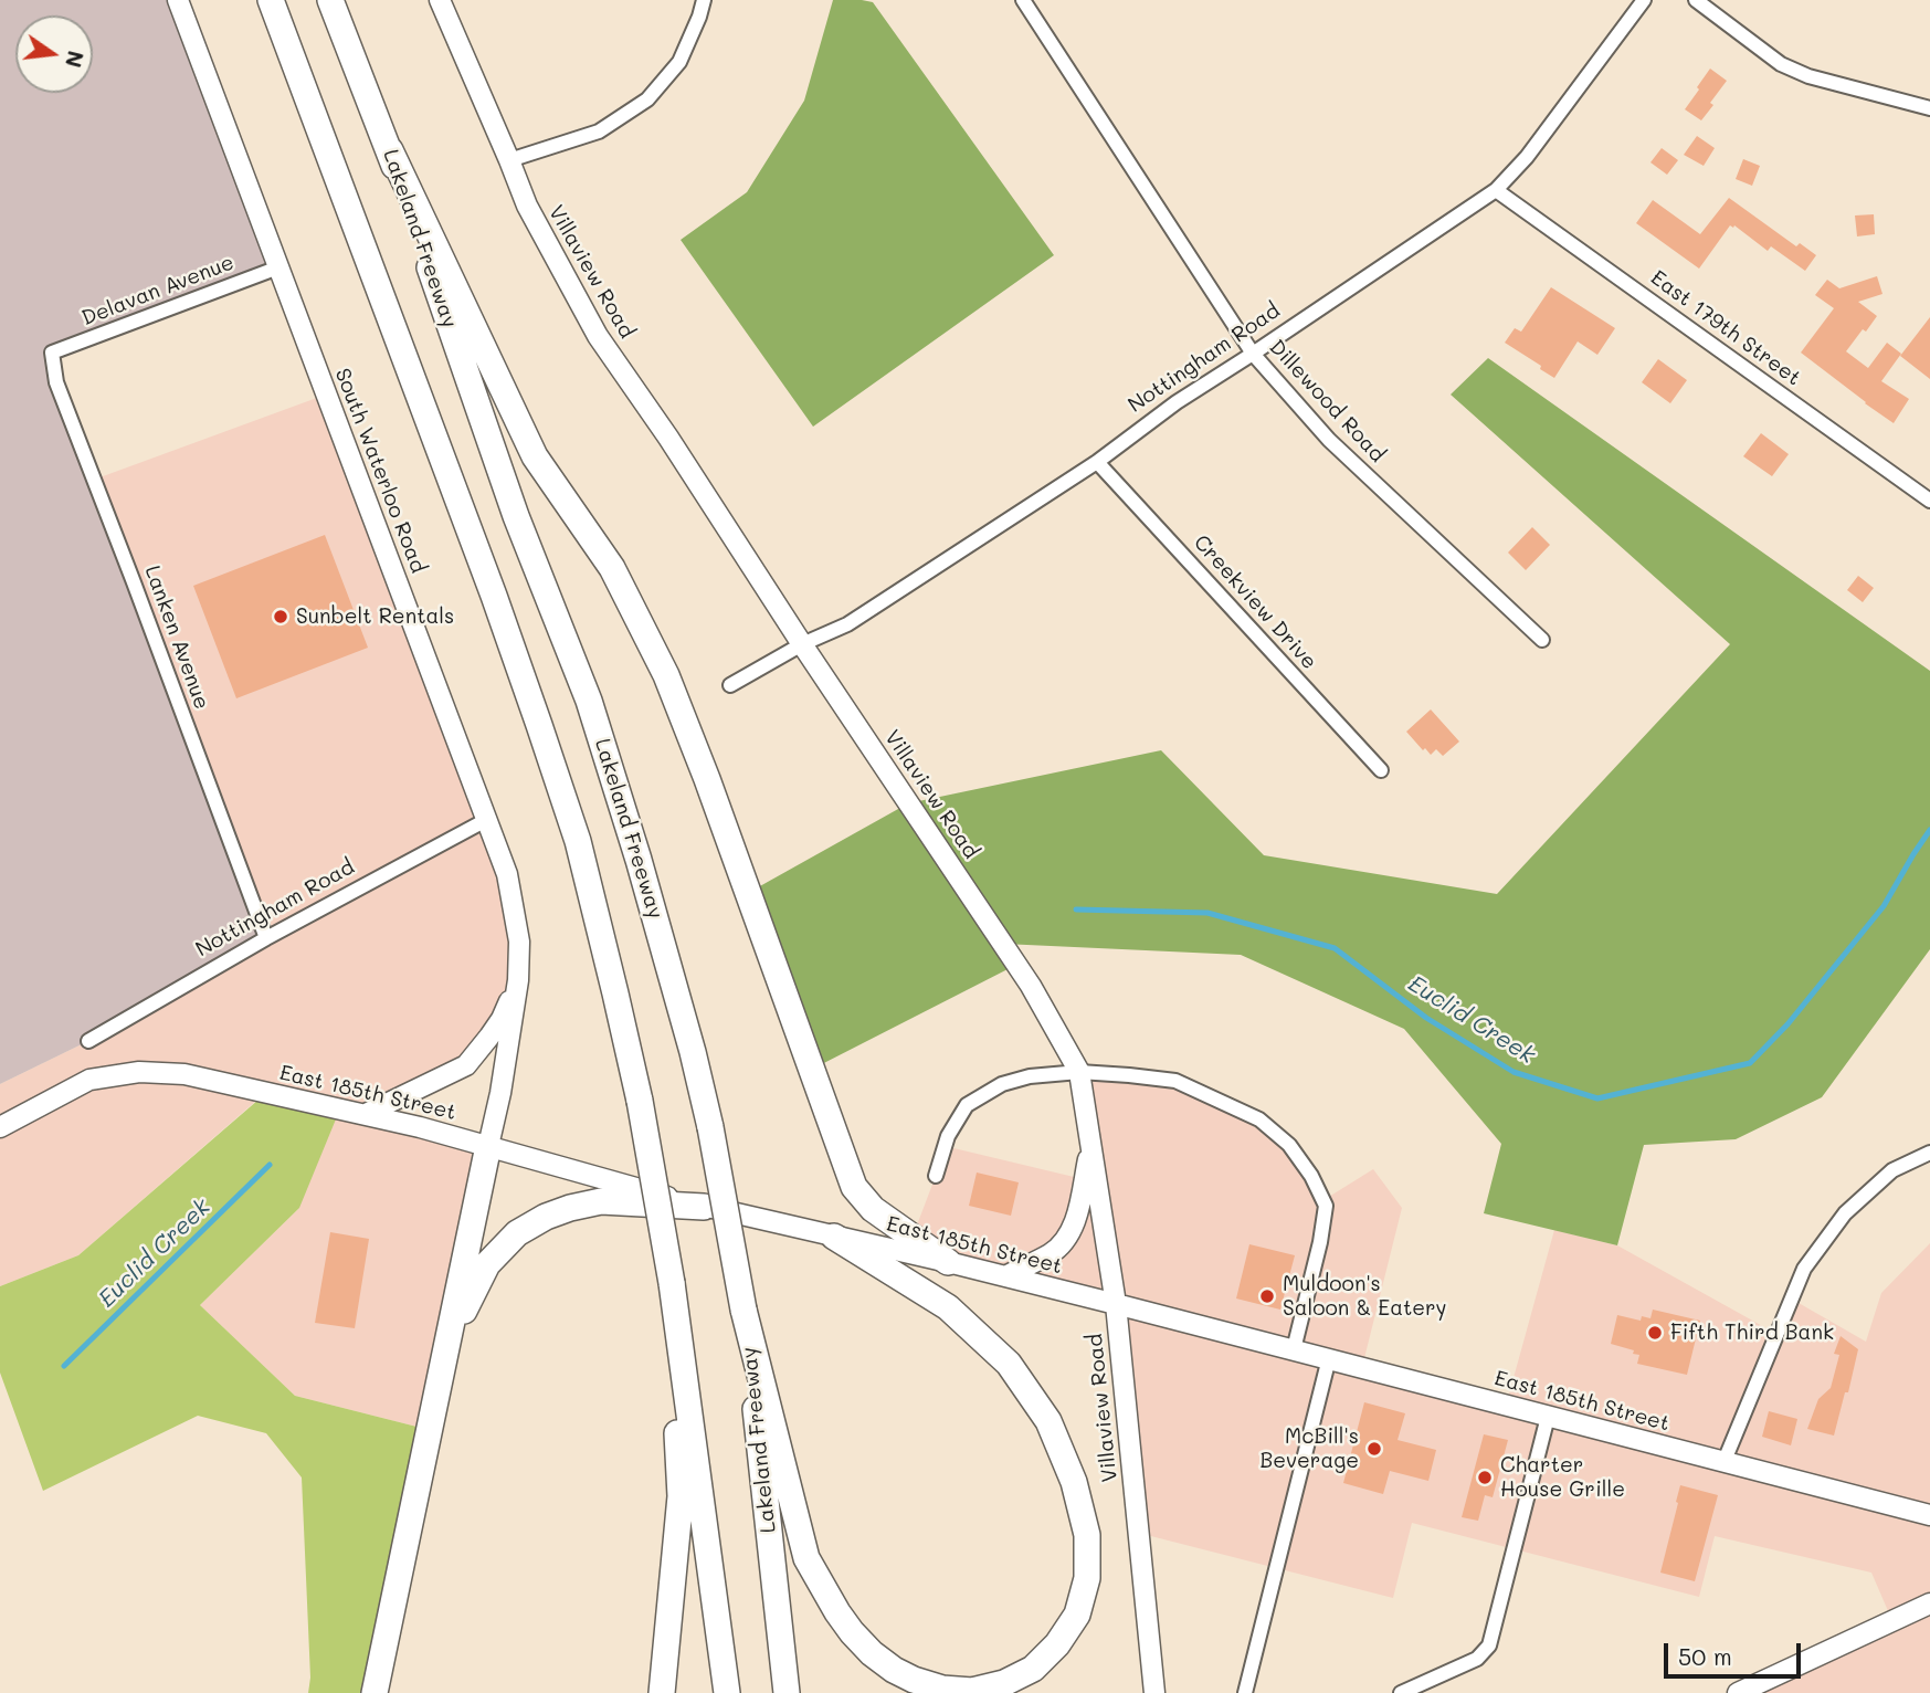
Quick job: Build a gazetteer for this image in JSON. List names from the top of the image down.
{
  "streets": {
    "highway": ["Lakeland Freeway"],
    "street": [
      "Villaview Road",
      "Delavan Avenue",
      "East 179th Street",
      "Nottingham Road",
      "Dillewood Road",
      "South Waterloo Road",
      "Creekview Drive",
      "Lanken Avenue",
      "East 185th Street"
    ]
  },
  "crossings": [
    ["Villaview Road", "Nottingham Road"],
    ["Villaview Road", "East 185th Street"],
    ["Delavan Avenue", "South Waterloo Road"],
    ["Delavan Avenue", "Lanken Avenue"],
    ["East 179th Street", "Nottingham Road"],
    ["Nottingham Road", "Dillewood Road"],
    ["Nottingham Road", "South Waterloo Road"],
    ["Nottingham Road", "Creekview Drive"],
    ["Nottingham Road", "Lanken Avenue"],
    ["South Waterloo Road", "East 185th Street"]
  ],
  "water": ["Euclid Creek"],
  "places": [
    "Sunbelt Rentals",
    "Muldoon's Saloon & Eatery",
    "Fifth Third Bank",
    "McBill's Beverage",
    "Charter House Grille"
  ],
  "scale_bar": "50 m",
  "north": "right"
}
